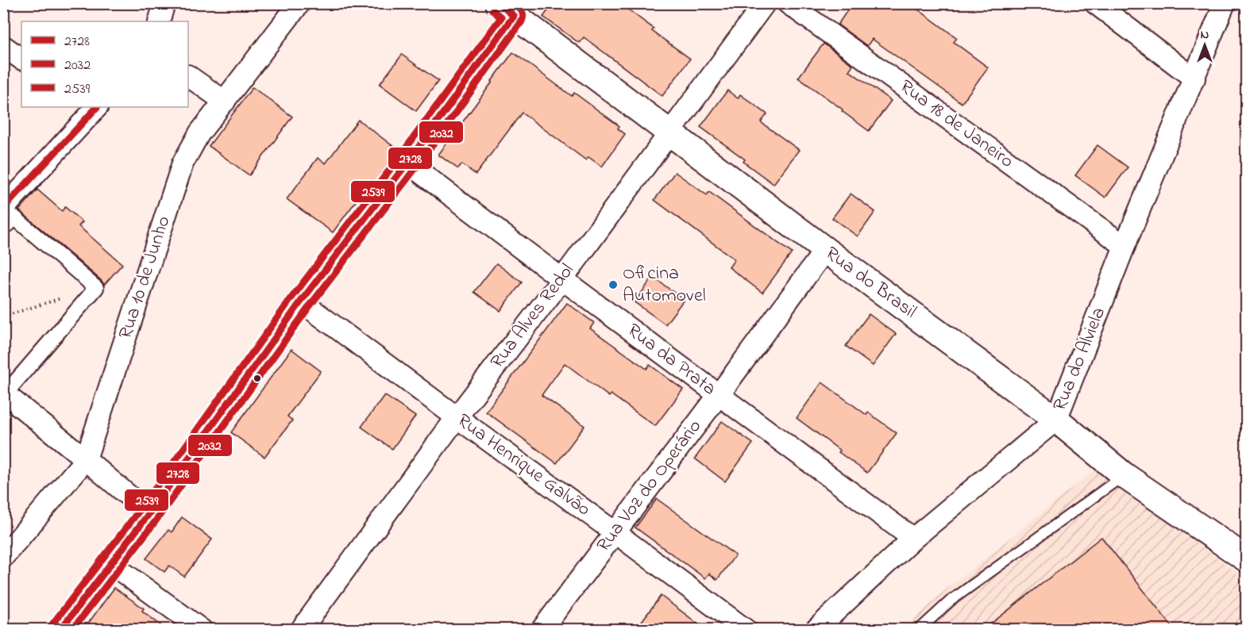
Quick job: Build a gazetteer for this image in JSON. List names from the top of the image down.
{
  "streets": {
    "street": [
      "Rua 18 de Janeiro",
      "Rua 10 de Junho",
      "Rua do Brasil",
      "Rua Alves Redol",
      "Rua do Alviela",
      "Rua da Prata",
      "Rua Henrique Galvão",
      "Rua Voz do Operário"
    ]
  },
  "crossings": [
    ["Rua 18 de Janeiro", "Rua do Alviela"],
    ["Rua do Brasil", "Rua Alves Redol"],
    ["Rua do Brasil", "Rua do Alviela"],
    ["Rua do Brasil", "Rua Voz do Operário"],
    ["Rua Alves Redol", "Rua da Prata"],
    ["Rua Alves Redol", "Rua Henrique Galvão"],
    ["Rua do Alviela", "Rua da Prata"],
    ["Rua da Prata", "Rua Voz do Operário"],
    ["Rua Henrique Galvão", "Rua Voz do Operário"]
  ],
  "places": ["Oficina Automovel"],
  "lines": ["transit line 2728", "transit line 2032", "transit line 2539"],
  "legend": ["2728", "2032", "2539"],
  "north": "top"
}
